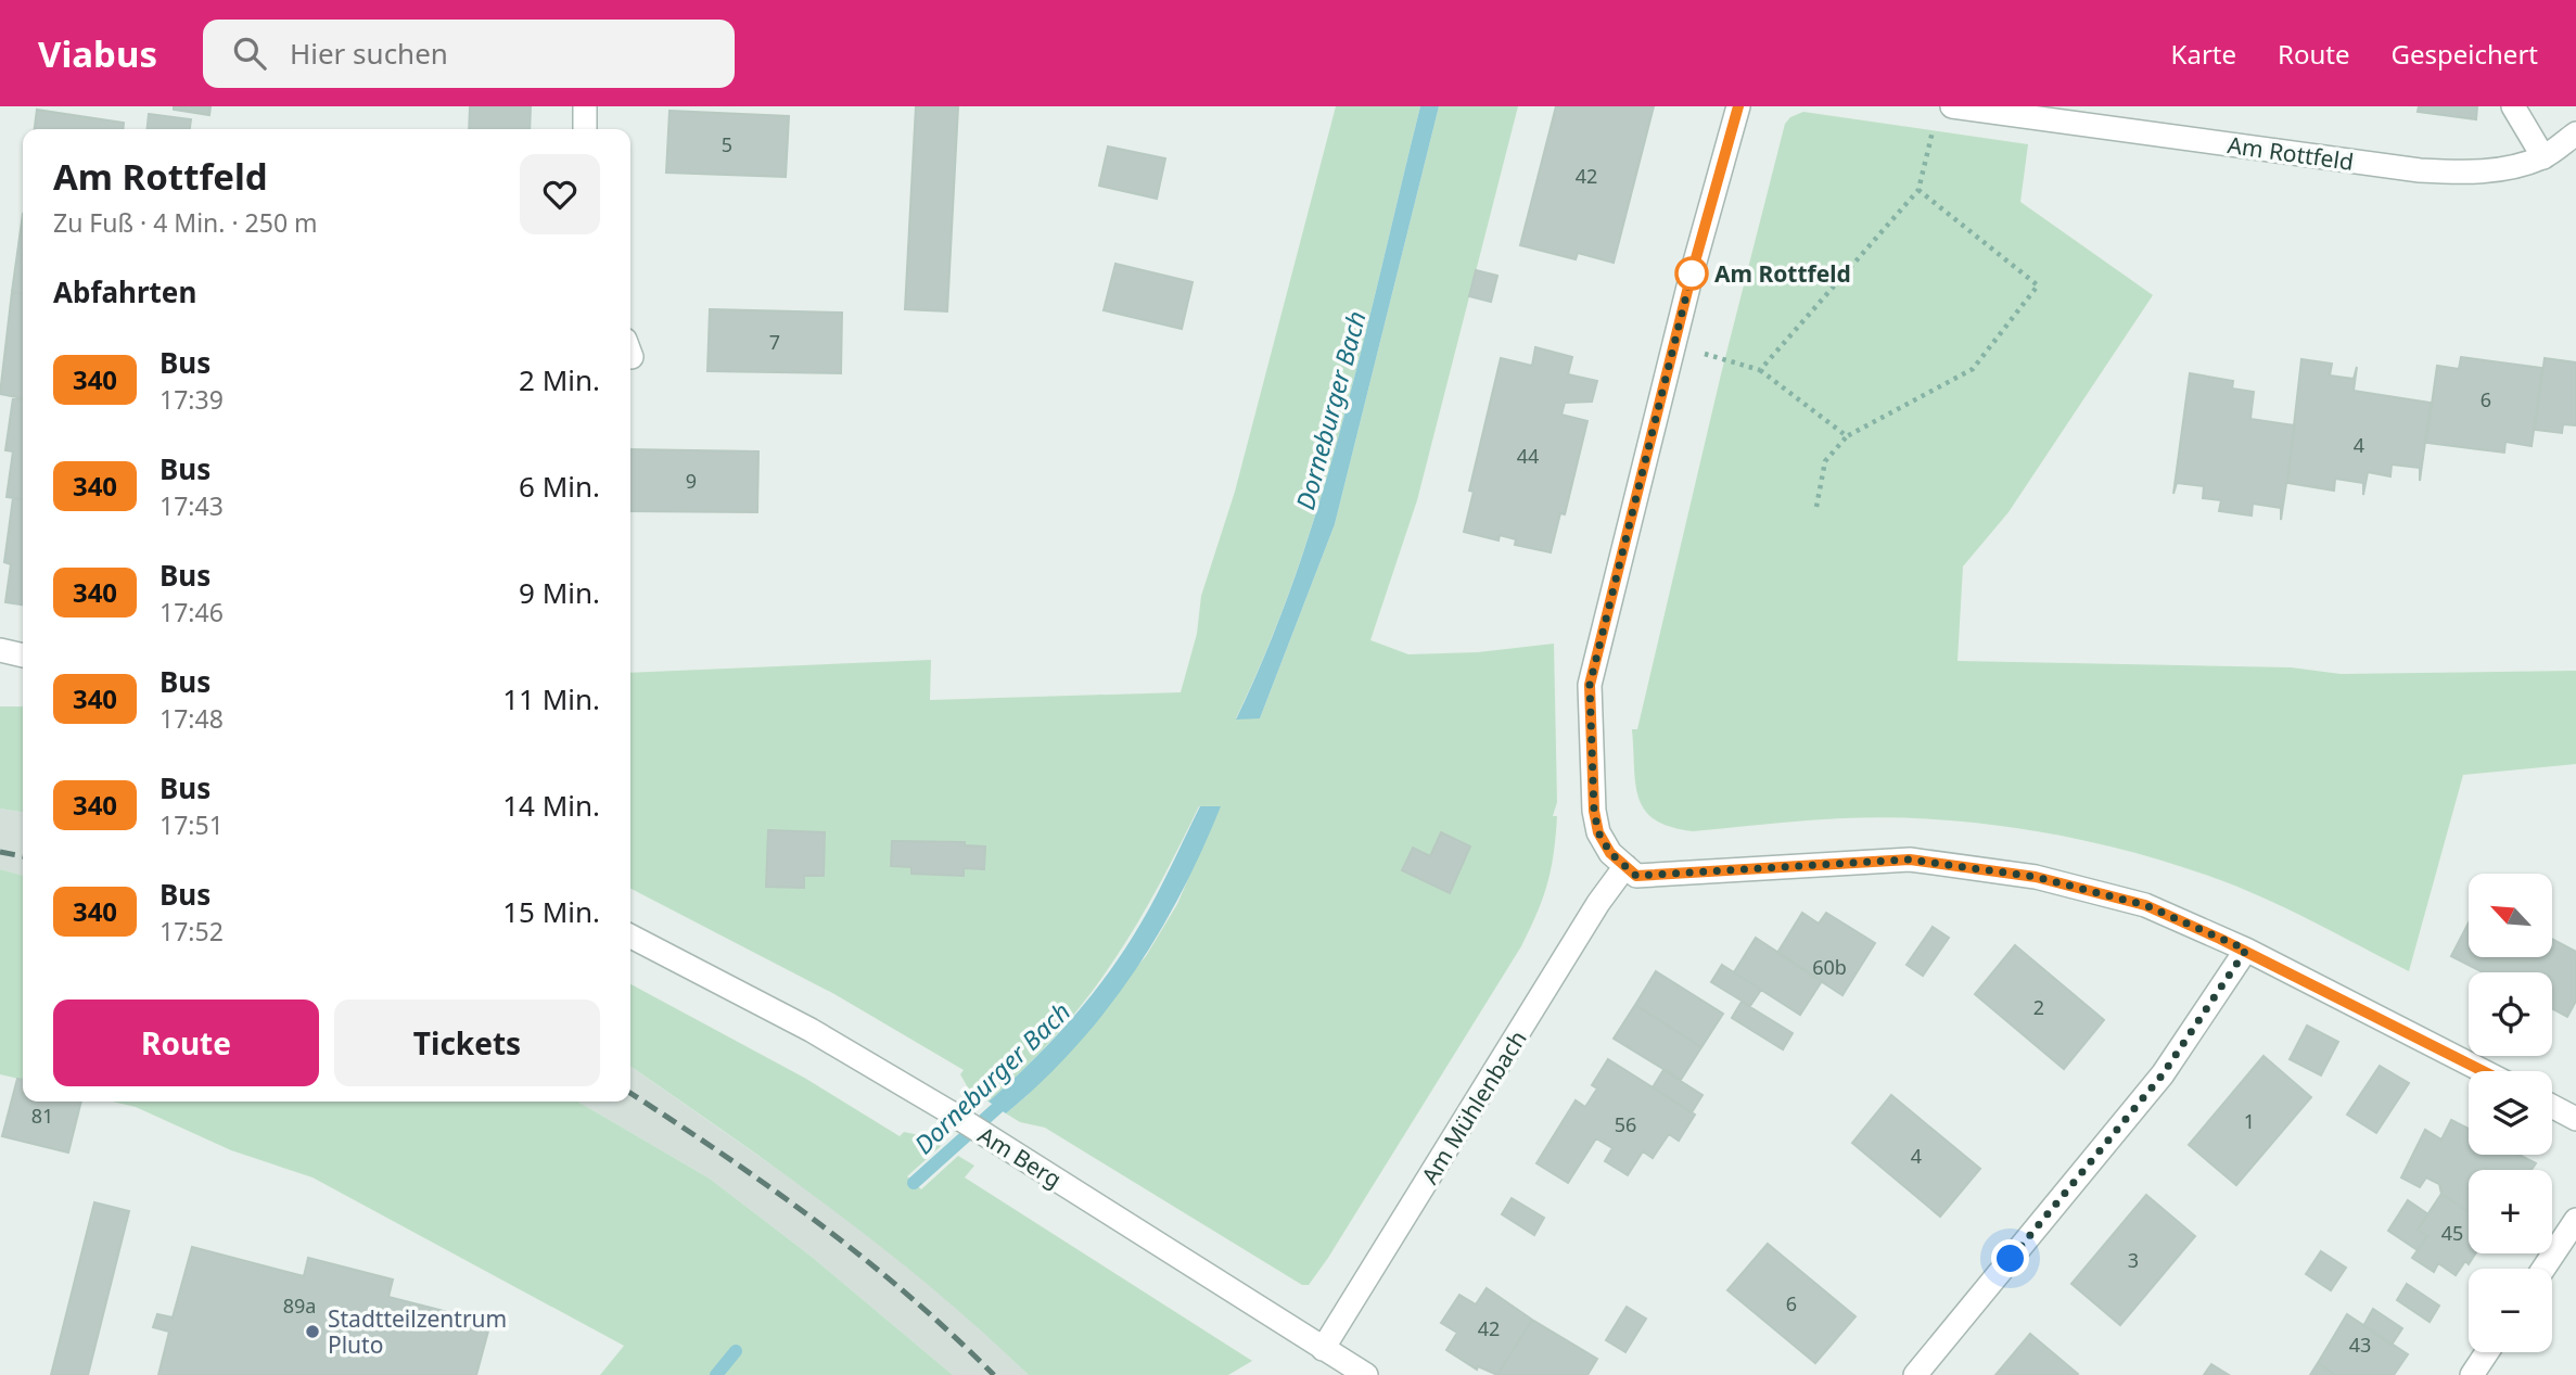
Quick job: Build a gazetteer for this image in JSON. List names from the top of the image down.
{
  "streets": {
    "street": ["Am Rottfeld", "Am Mühlenbach", "Am Berg"]
  },
  "crossings": [
    ["Am Mühlenbach", "Am Berg"]
  ],
  "water": ["Dorneburger Bach"],
  "places": ["Am Rottfeld", "Stadtteilzentrum Pluto"],
  "lines": ["bus line 340"],
  "house_numbers": [
    "5",
    "42",
    "7",
    "6",
    "4",
    "44",
    "9",
    "60b",
    "2",
    "81",
    "1",
    "56",
    "4",
    "45",
    "3",
    "6",
    "89a",
    "42",
    "43"
  ],
  "north": "top left",
  "page": {
    "header": "Viabus",
    "search": "Hier suchen",
    "nav": ["Karte", "Route", "Gespeichert"],
    "heading": [
      ["Am Rottfeld", "Zu Fuß · 4 Min. · 250 m"],
      "Abfahrten"
    ],
    "list": [
      {
        "mark": "340",
        "name": "Bus",
        "note": "17:39",
        "value": "2 Min."
      },
      {
        "mark": "340",
        "name": "Bus",
        "note": "17:43",
        "value": "6 Min."
      },
      {
        "mark": "340",
        "name": "Bus",
        "note": "17:46",
        "value": "9 Min."
      },
      {
        "mark": "340",
        "name": "Bus",
        "note": "17:48",
        "value": "11 Min."
      },
      {
        "mark": "340",
        "name": "Bus",
        "note": "17:51",
        "value": "14 Min."
      },
      {
        "mark": "340",
        "name": "Bus",
        "note": "17:52",
        "value": "15 Min."
      }
    ],
    "map_buttons": ["+", "−"],
    "buttons": ["Route", "Tickets"]
  }
}
